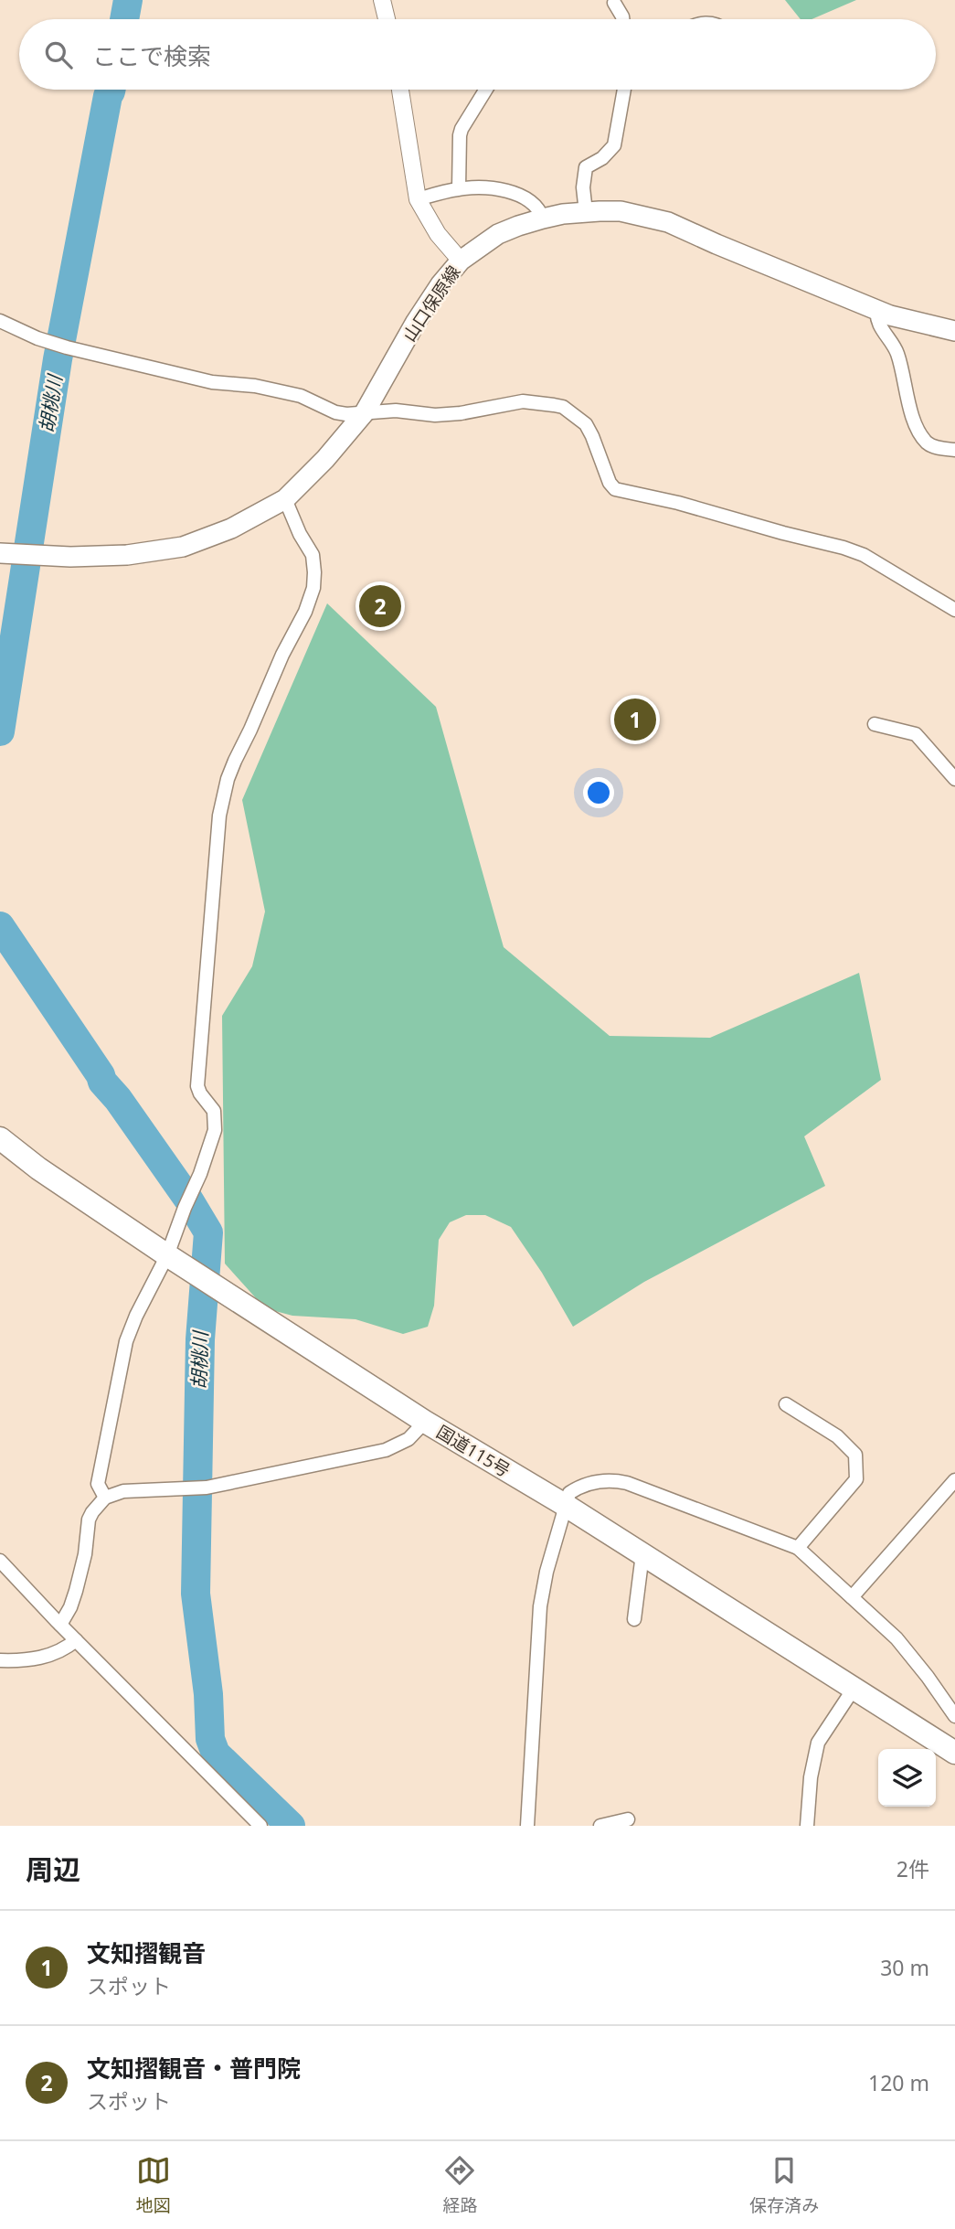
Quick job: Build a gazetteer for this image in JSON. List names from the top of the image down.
{
  "streets": {
    "highway": ["国道115号"],
    "main road": ["山口保原線"]
  },
  "water": ["胡桃川"],
  "page": {
    "search": "ここで検索",
    "pins": ["2", "1"],
    "heading": ["周辺", "2件"],
    "list": [
      {
        "mark": "1",
        "name": "文知摺観音",
        "note": "スポット",
        "value": "30 m"
      },
      {
        "mark": "2",
        "name": "文知摺観音・普門院",
        "note": "スポット",
        "value": "120 m"
      }
    ],
    "nav": ["地図", "経路", "保存済み"]
  }
}
